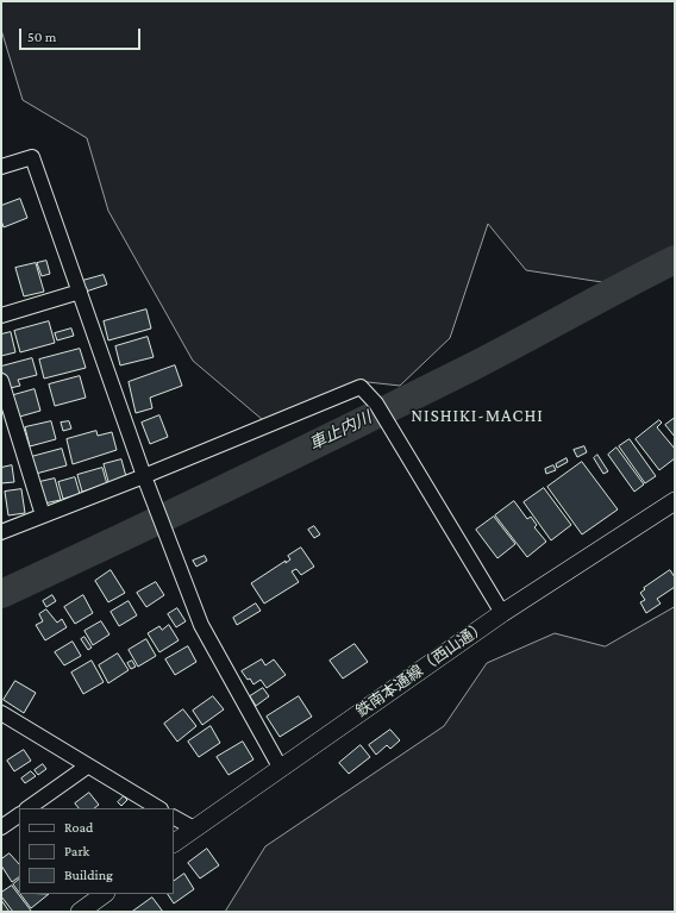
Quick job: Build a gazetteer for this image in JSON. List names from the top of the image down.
{
  "streets": {
    "street": ["鉄南本通線（西山通）"]
  },
  "districts": ["NISHIKI-MACHI"],
  "water": ["車止内川"],
  "legend": ["Road", "Park", "Building"],
  "scale_bar": "50 m"
}
